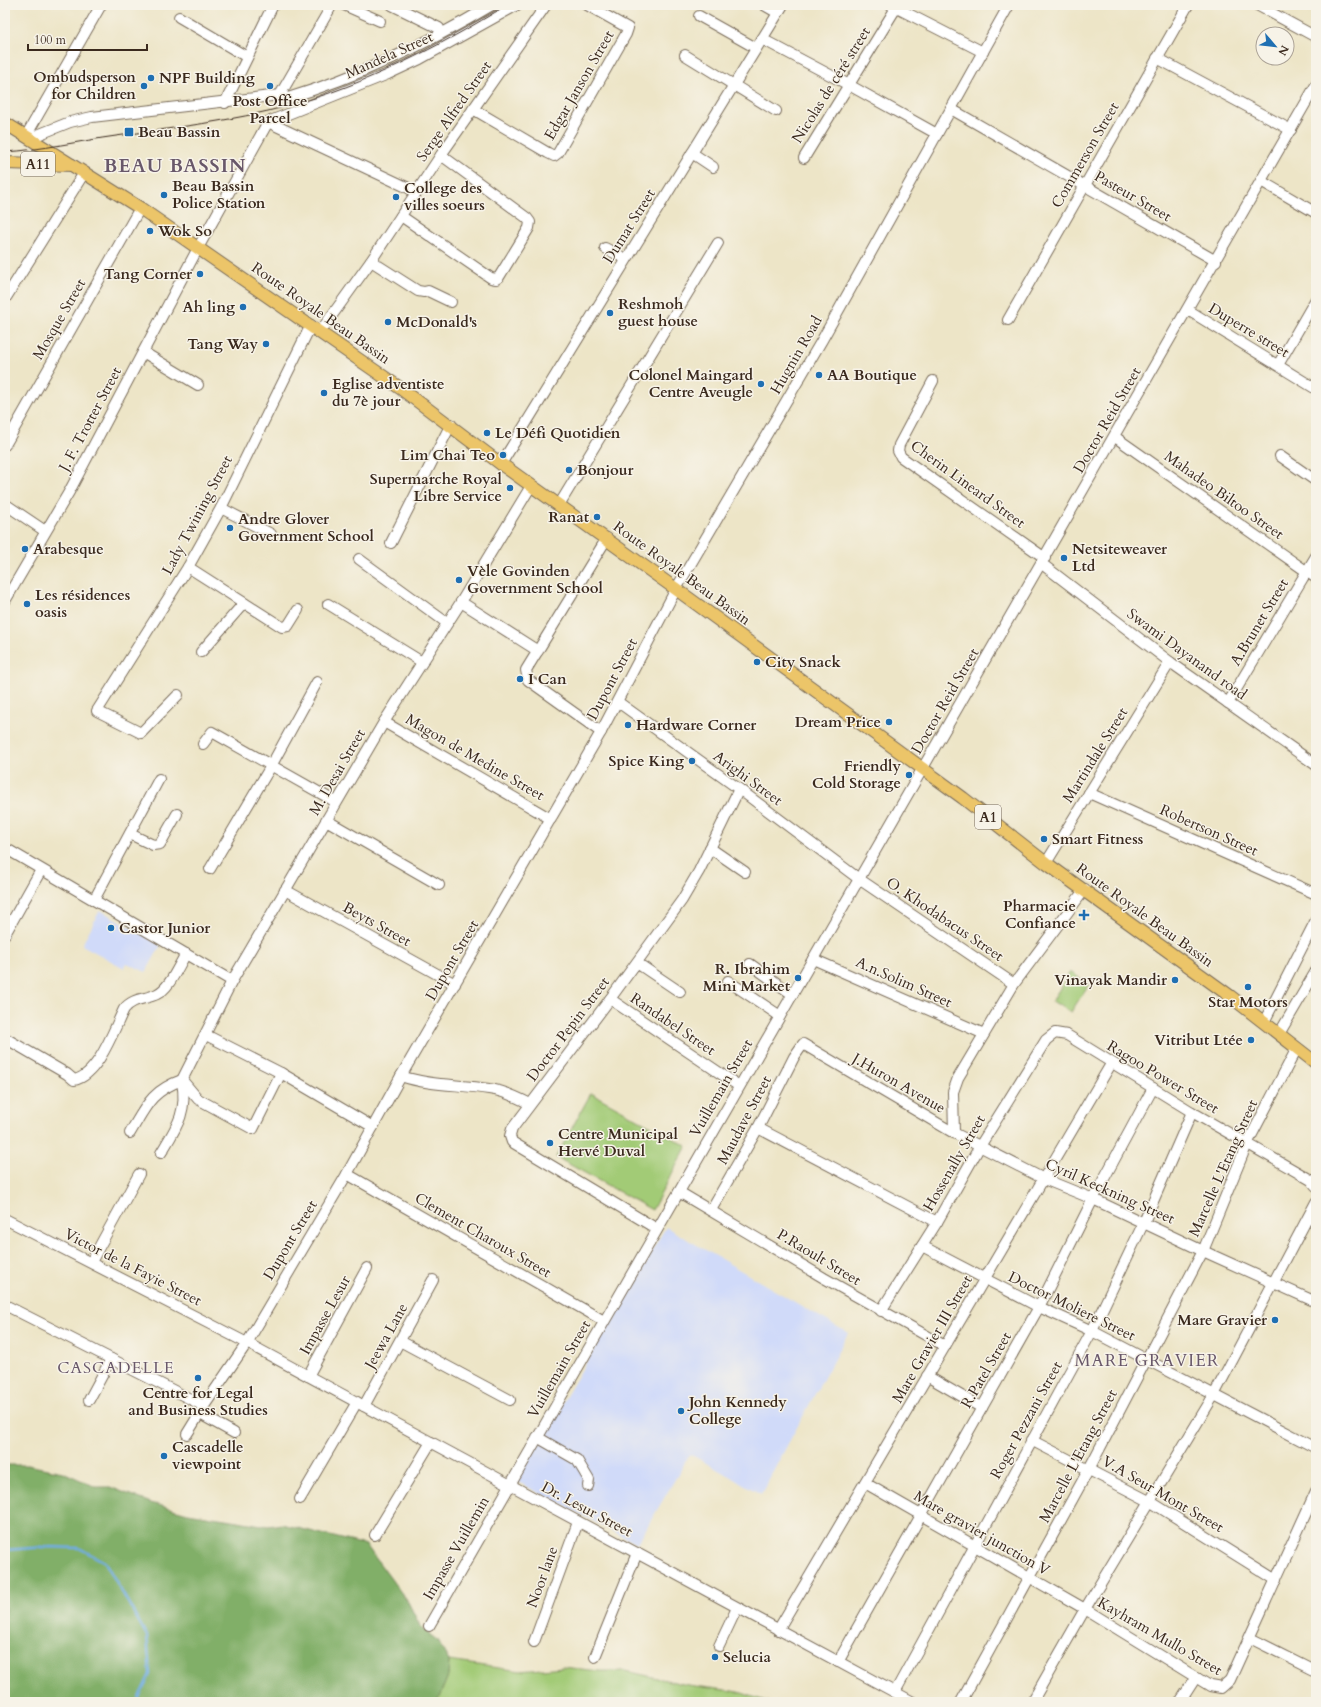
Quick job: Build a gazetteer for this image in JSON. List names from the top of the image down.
{
  "streets": {
    "main road": ["A11", "Route Royale Beau Bassin", "A1"],
    "street": [
      "Mandela Street",
      "Edgar Janson Street",
      "Nicolas de céré street",
      "Serge Alfred Street",
      "Commerson Street",
      "Pasteur Street",
      "Dumat Street",
      "Mosque Street",
      "Duperre street",
      "Hugnin Road",
      "J. F. Trotter Street",
      "Doctor Reid Street",
      "Cherin Lineard Street",
      "Mahadeo Biltoo Street",
      "Lady Twining Street",
      "A.Brunet Street",
      "Swami Dayanand road",
      "Dupont Street",
      "Martindale Street",
      "Magon de Medine Street",
      "M. Desai Street",
      "Arighi Street",
      "Robertson Street",
      "O. Khodabacus Street",
      "Beyts Street",
      "A.n.Solim Street",
      "Randabel Street",
      "Doctor Pepin Street",
      "Ragoo Power Street",
      "J.Huron Avenue",
      "Vuillemain Street",
      "Maudave Street",
      "Hossenally Street",
      "Marcelle L'Etang Street",
      "Cyril Keckning Street",
      "Clement Charoux Street",
      "P.Raoult Street",
      "Victor de la Fayie Street",
      "Doctor Moliere Street",
      "Impasse Lesur",
      "Jeewa Lane",
      "Mare Gravier III Street",
      "R.Patel Street",
      "Roger Pezzani Street",
      "V.A Seur Mont Street",
      "Dr. Lesur Street",
      "Mare gravier junction V",
      "Impasse Vuillemin",
      "Noor lane",
      "Kayhram Mullo Street"
    ]
  },
  "crossings": [
    ["Mandela Street", "J. F. Trotter Street"],
    ["Edgar Janson Street", "Serge Alfred Street"],
    ["Serge Alfred Street", "Route Royale Beau Bassin"],
    ["Serge Alfred Street", "Lady Twining Street"],
    ["Commerson Street", "Pasteur Street"],
    ["A11", "Route Royale Beau Bassin"],
    ["Pasteur Street", "Hugnin Road"],
    ["Pasteur Street", "Doctor Reid Street"],
    ["Dumat Street", "Route Royale Beau Bassin"],
    ["Route Royale Beau Bassin", "Mosque Street"],
    ["Route Royale Beau Bassin", "Hugnin Road"],
    ["Route Royale Beau Bassin", "J. F. Trotter Street"],
    ["Route Royale Beau Bassin", "Doctor Reid Street"],
    ["Route Royale Beau Bassin", "Lady Twining Street"],
    ["Route Royale Beau Bassin", "Dupont Street"],
    ["Route Royale Beau Bassin", "Martindale Street"],
    ["Route Royale Beau Bassin", "M. Desai Street"],
    ["Route Royale Beau Bassin", "Vuillemain Street"],
    ["Route Royale Beau Bassin", "Marcelle L'Etang Street"],
    ["Duperre street", "Doctor Reid Street"],
    ["Hugnin Road", "Dupont Street"],
    ["Doctor Reid Street", "Cherin Lineard Street"],
    ["Doctor Reid Street", "Mahadeo Biltoo Street"],
    ["Doctor Reid Street", "Swami Dayanand road"],
    ["Doctor Reid Street", "Vuillemain Street"],
    ["Cherin Lineard Street", "Swami Dayanand road"],
    ["Mahadeo Biltoo Street", "A.Brunet Street"],
    ["A.Brunet Street", "Swami Dayanand road"],
    ["Swami Dayanand road", "Martindale Street"],
    ["Dupont Street", "Magon de Medine Street"],
    ["Dupont Street", "Arighi Street"],
    ["Dupont Street", "Beyts Street"],
    ["Dupont Street", "Clement Charoux Street"],
    ["Dupont Street", "Victor de la Fayie Street"],
    ["Dupont Street", "Dr. Lesur Street"],
    ["Martindale Street", "Robertson Street"],
    ["Magon de Medine Street", "M. Desai Street"],
    ["M. Desai Street", "Beyts Street"],
    ["Arighi Street", "O. Khodabacus Street"],
    ["Arighi Street", "Doctor Pepin Street"],
    ["Arighi Street", "Vuillemain Street"],
    ["O. Khodabacus Street", "Vuillemain Street"],
    ["A.n.Solim Street", "Vuillemain Street"],
    ["Randabel Street", "Doctor Pepin Street"],
    ["Randabel Street", "Vuillemain Street"],
    ["Doctor Pepin Street", "Vuillemain Street"],
    ["Ragoo Power Street", "Hossenally Street"],
    ["Ragoo Power Street", "Marcelle L'Etang Street"],
    ["Ragoo Power Street", "Mare Gravier III Street"],
    ["Ragoo Power Street", "R.Patel Street"],
    ["Ragoo Power Street", "Roger Pezzani Street"],
    ["J.Huron Avenue", "Maudave Street"],
    ["J.Huron Avenue", "Hossenally Street"],
    ["J.Huron Avenue", "Cyril Keckning Street"],
    ["Vuillemain Street", "Clement Charoux Street"],
    ["Vuillemain Street", "P.Raoult Street"],
    ["Vuillemain Street", "Dr. Lesur Street"],
    ["Vuillemain Street", "Impasse Vuillemin"],
    ["Maudave Street", "P.Raoult Street"],
    ["Hossenally Street", "Cyril Keckning Street"],
    ["Hossenally Street", "P.Raoult Street"],
    ["Hossenally Street", "Doctor Moliere Street"],
    ["Marcelle L'Etang Street", "Cyril Keckning Street"],
    ["Marcelle L'Etang Street", "Doctor Moliere Street"],
    ["Marcelle L'Etang Street", "V.A Seur Mont Street"],
    ["Marcelle L'Etang Street", "Mare gravier junction V"],
    ["Cyril Keckning Street", "Mare Gravier III Street"],
    ["Cyril Keckning Street", "R.Patel Street"],
    ["Cyril Keckning Street", "Roger Pezzani Street"],
    ["P.Raoult Street", "Mare Gravier III Street"],
    ["Victor de la Fayie Street", "Dr. Lesur Street"],
    ["Doctor Moliere Street", "Mare Gravier III Street"],
    ["Doctor Moliere Street", "R.Patel Street"],
    ["Doctor Moliere Street", "Roger Pezzani Street"],
    ["Impasse Lesur", "Dr. Lesur Street"],
    ["Jeewa Lane", "Dr. Lesur Street"],
    ["Mare Gravier III Street", "Dr. Lesur Street"],
    ["Mare Gravier III Street", "Mare gravier junction V"],
    ["R.Patel Street", "Dr. Lesur Street"],
    ["R.Patel Street", "Mare gravier junction V"],
    ["Roger Pezzani Street", "V.A Seur Mont Street"],
    ["Roger Pezzani Street", "Dr. Lesur Street"],
    ["Roger Pezzani Street", "Mare gravier junction V"],
    ["Dr. Lesur Street", "Impasse Vuillemin"],
    ["Dr. Lesur Street", "Noor lane"],
    ["Mare gravier junction V", "Kayhram Mullo Street"]
  ],
  "districts": ["BEAU BASSIN", "MARE GRAVIER", "CASCADELLE"],
  "places": {
    "other": [
      "NPF Building",
      "Ombudsperson for Children",
      "Post Office Parcel",
      "Beau Bassin Police Station",
      "College des villes soeurs",
      "Wok So",
      "Tang Corner",
      "Ah ling",
      "Reshmoh guest house",
      "McDonald's",
      "Tang Way",
      "AA Boutique",
      "Colonel Maingard Centre Aveugle",
      "Eglise adventiste du 7è jour",
      "Le Défi Quotidien",
      "Lim Chai Teo",
      "Bonjour",
      "Supermarche Royal Libre Service",
      "Ranat",
      "Andre Glover Government School",
      "Arabesque",
      "Netsiteweaver Ltd",
      "Vèle Govinden Government School",
      "Les résidences oasis",
      "City Snack",
      "I Can",
      "Dream Price",
      "Hardware Corner",
      "Spice King",
      "Friendly Cold Storage",
      "Smart Fitness",
      "Castor Junior",
      "R. Ibrahim Mini Market",
      "Vinayak Mandir",
      "Star Motors",
      "Vitribut Ltée",
      "Centre Municipal Hervé Duval",
      "Mare Gravier",
      "Centre for Legal and Business Studies",
      "John Kennedy College",
      "Cascadelle viewpoint",
      "Selucia"
    ],
    "transit": ["Beau Bassin"],
    "health": ["Pharmacie Confiance"]
  },
  "scale_bar": "100 m",
  "north": "bottom right"
}
